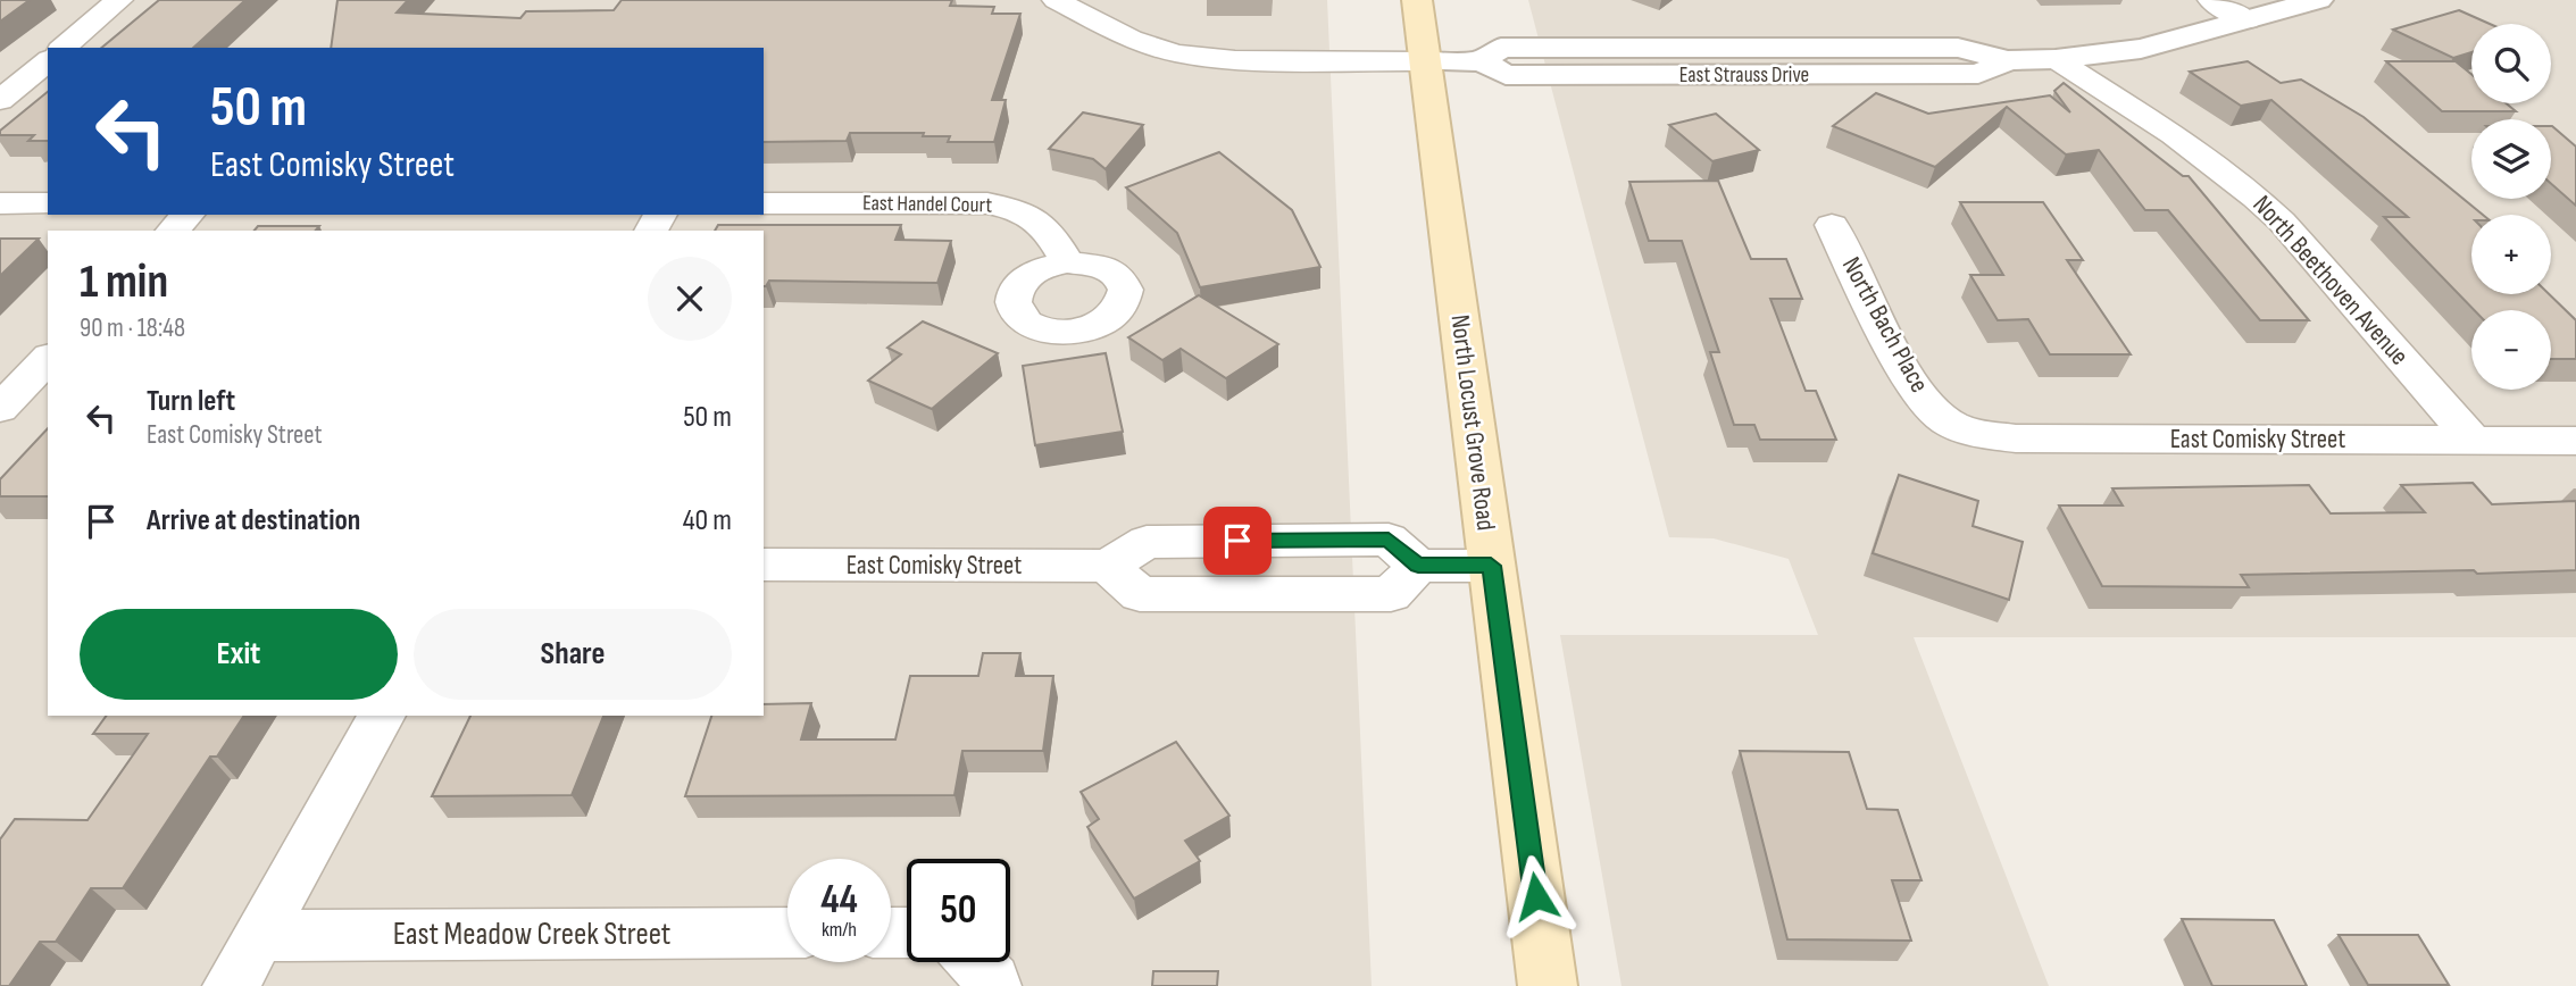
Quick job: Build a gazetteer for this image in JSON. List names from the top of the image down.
{
  "streets": {
    "main road": ["North Locust Grove Road"],
    "street": [
      "East Strauss Drive",
      "East Handel Court",
      "North Beethoven Avenue",
      "North Bach Place",
      "East Comisky Street",
      "East Meadow Creek Street"
    ]
  },
  "crossings": [
    ["East Strauss Drive", "North Beethoven Avenue"],
    ["East Strauss Drive", "North Locust Grove Road"],
    ["North Beethoven Avenue", "East Comisky Street"],
    ["North Bach Place", "East Comisky Street"],
    ["North Locust Grove Road", "East Comisky Street"]
  ],
  "page": {
    "map_buttons": ["+", "−"],
    "turn": ["50 m", "East Comisky Street"],
    "heading": ["1 min", "90 m · 18:48"],
    "list": [
      {
        "name": "Turn left",
        "note": "East Comisky Street",
        "value": "50 m"
      },
      {
        "name": "Arrive at destination",
        "value": "40 m"
      }
    ],
    "buttons": ["Exit", "Share"],
    "speed": "44 km/h",
    "limit": "50"
  }
}
